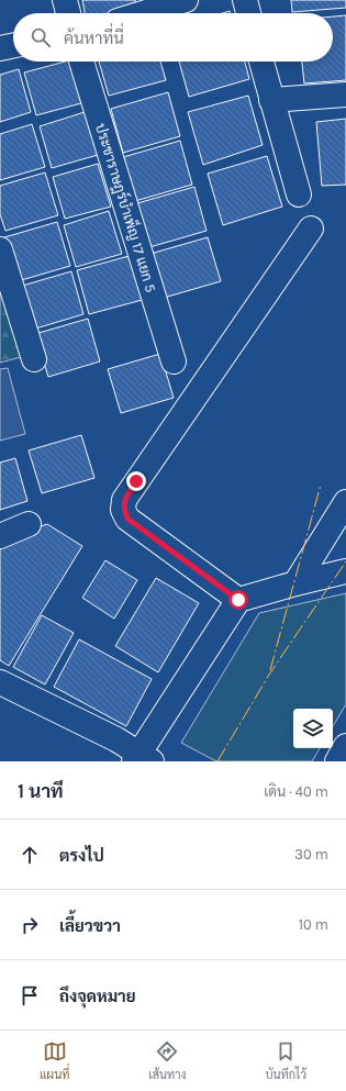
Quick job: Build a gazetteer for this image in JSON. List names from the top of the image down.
{
  "streets": {
    "street": ["ประชาราษฎร์บำเพ็ญ 17 แยก 5"]
  },
  "page": {
    "search": "ค้นหาที่นี่",
    "heading": ["1 นาที", "เดิน · 40 m"],
    "list": [
      ["ตรงไป", "30 m"],
      ["เลี้ยวขวา", "10 m"],
      "ถึงจุดหมาย"
    ],
    "nav": ["แผนที่", "เส้นทาง", "บันทึกไว้"]
  }
}
